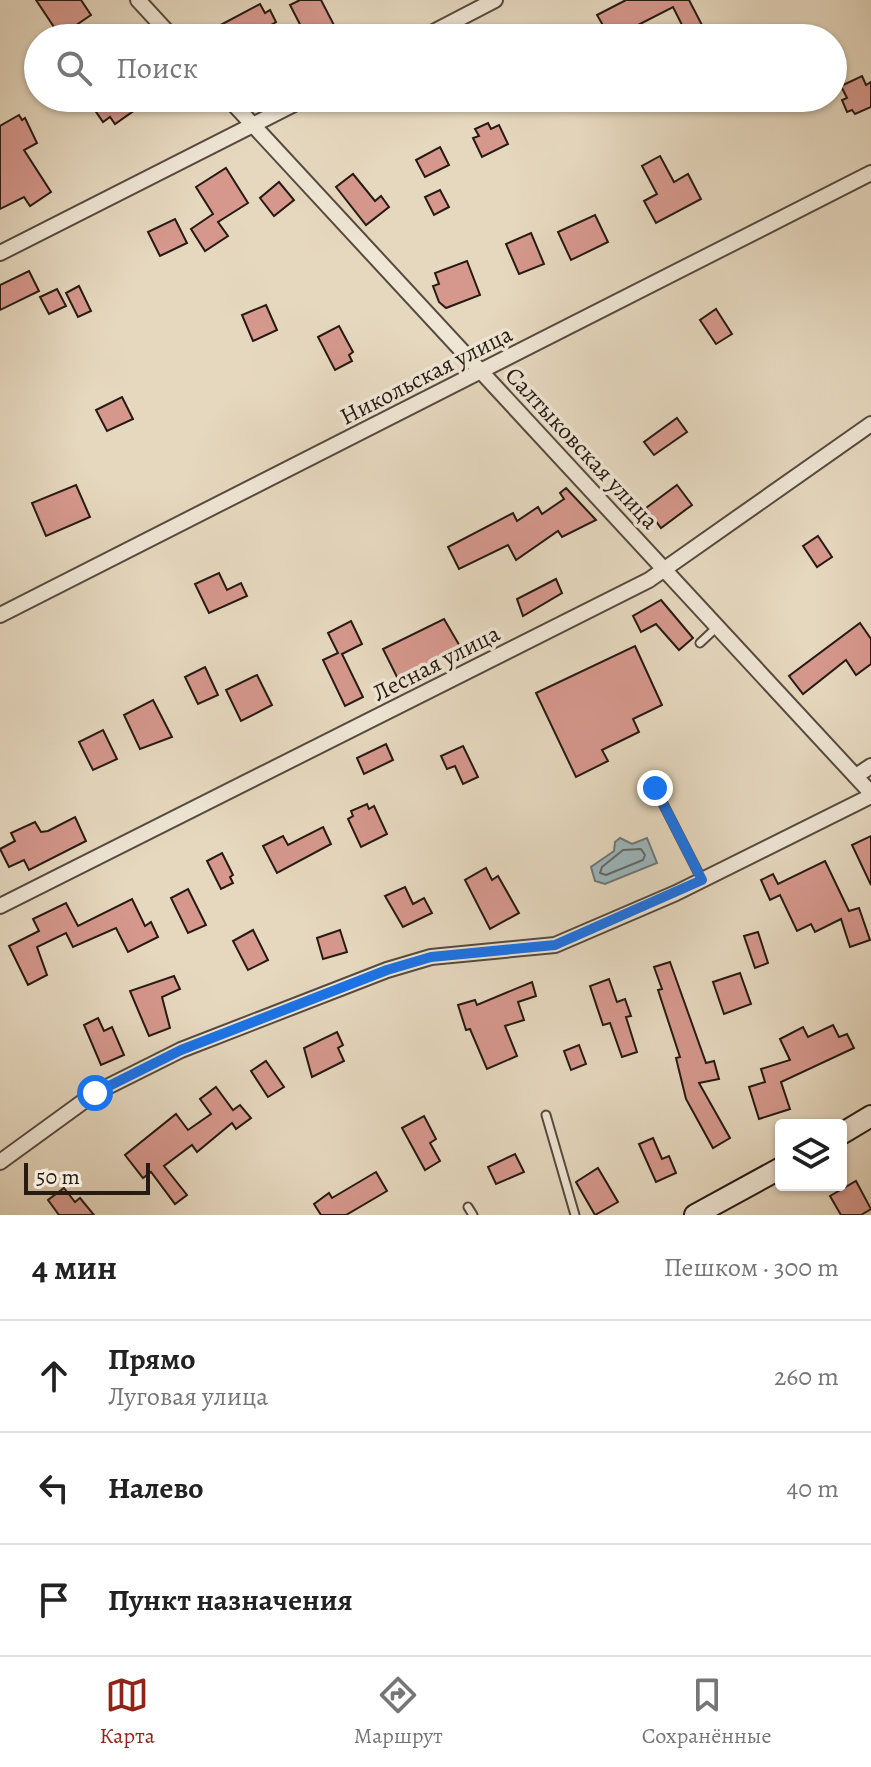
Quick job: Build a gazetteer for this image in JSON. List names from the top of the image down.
{
  "streets": {
    "street": ["Никольская улица", "Салтыковская улица", "Лесная улица"]
  },
  "crossings": [
    ["Никольская улица", "Салтыковская улица"],
    ["Салтыковская улица", "Лесная улица"]
  ],
  "scale_bar": "50 m",
  "page": {
    "search": "Поиск",
    "scale": "50 m",
    "heading": ["4 мин", "Пешком · 300 m"],
    "list": [
      ["Прямо", "Луговая улица", "260 m"],
      ["Налево", "40 m"],
      "Пункт назначения"
    ],
    "nav": ["Карта", "Маршрут", "Сохранённые"]
  }
}
